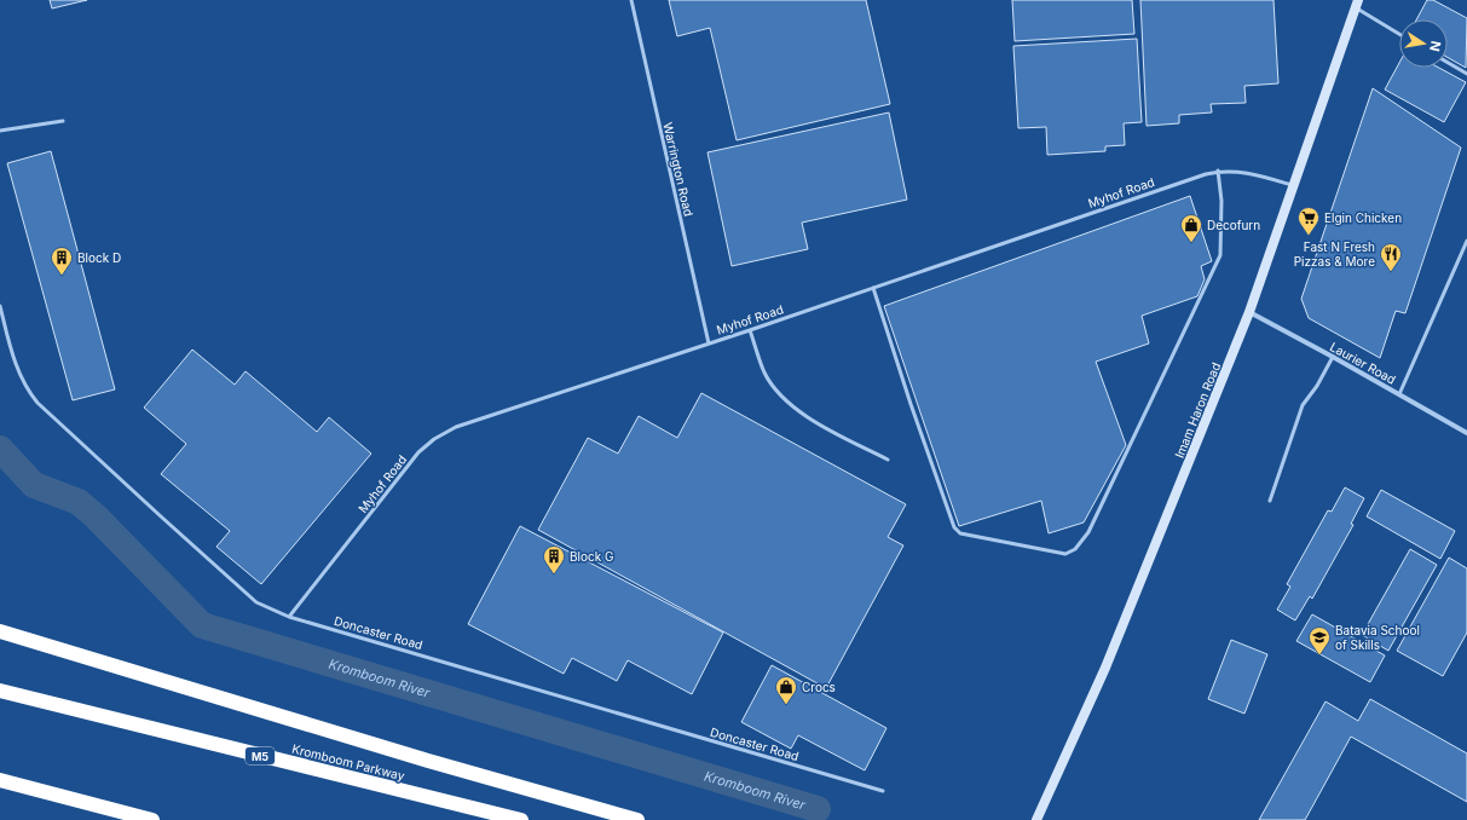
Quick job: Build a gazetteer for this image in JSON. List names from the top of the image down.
{
  "streets": {
    "highway": ["M5", "Kromboom Parkway"],
    "street": ["Laurier Road", "Imam Haron Road"],
    "lane": ["Warrington Road", "Myhof Road", "Doncaster Road"]
  },
  "crossings": [
    ["Warrington Road", "Myhof Road"],
    ["Myhof Road", "Imam Haron Road"],
    ["Myhof Road", "Doncaster Road"],
    ["Laurier Road", "Imam Haron Road"]
  ],
  "water": ["Kromboom River"],
  "places": {
    "supermarket": ["Elgin Chicken"],
    "shop": ["Decofurn", "Crocs"],
    "restaurant": ["Fast N Fresh Pizzas & More"],
    "building": ["Block D", "Block G"],
    "school or university": ["Batavia School of Skills"]
  },
  "north": "right"
}
